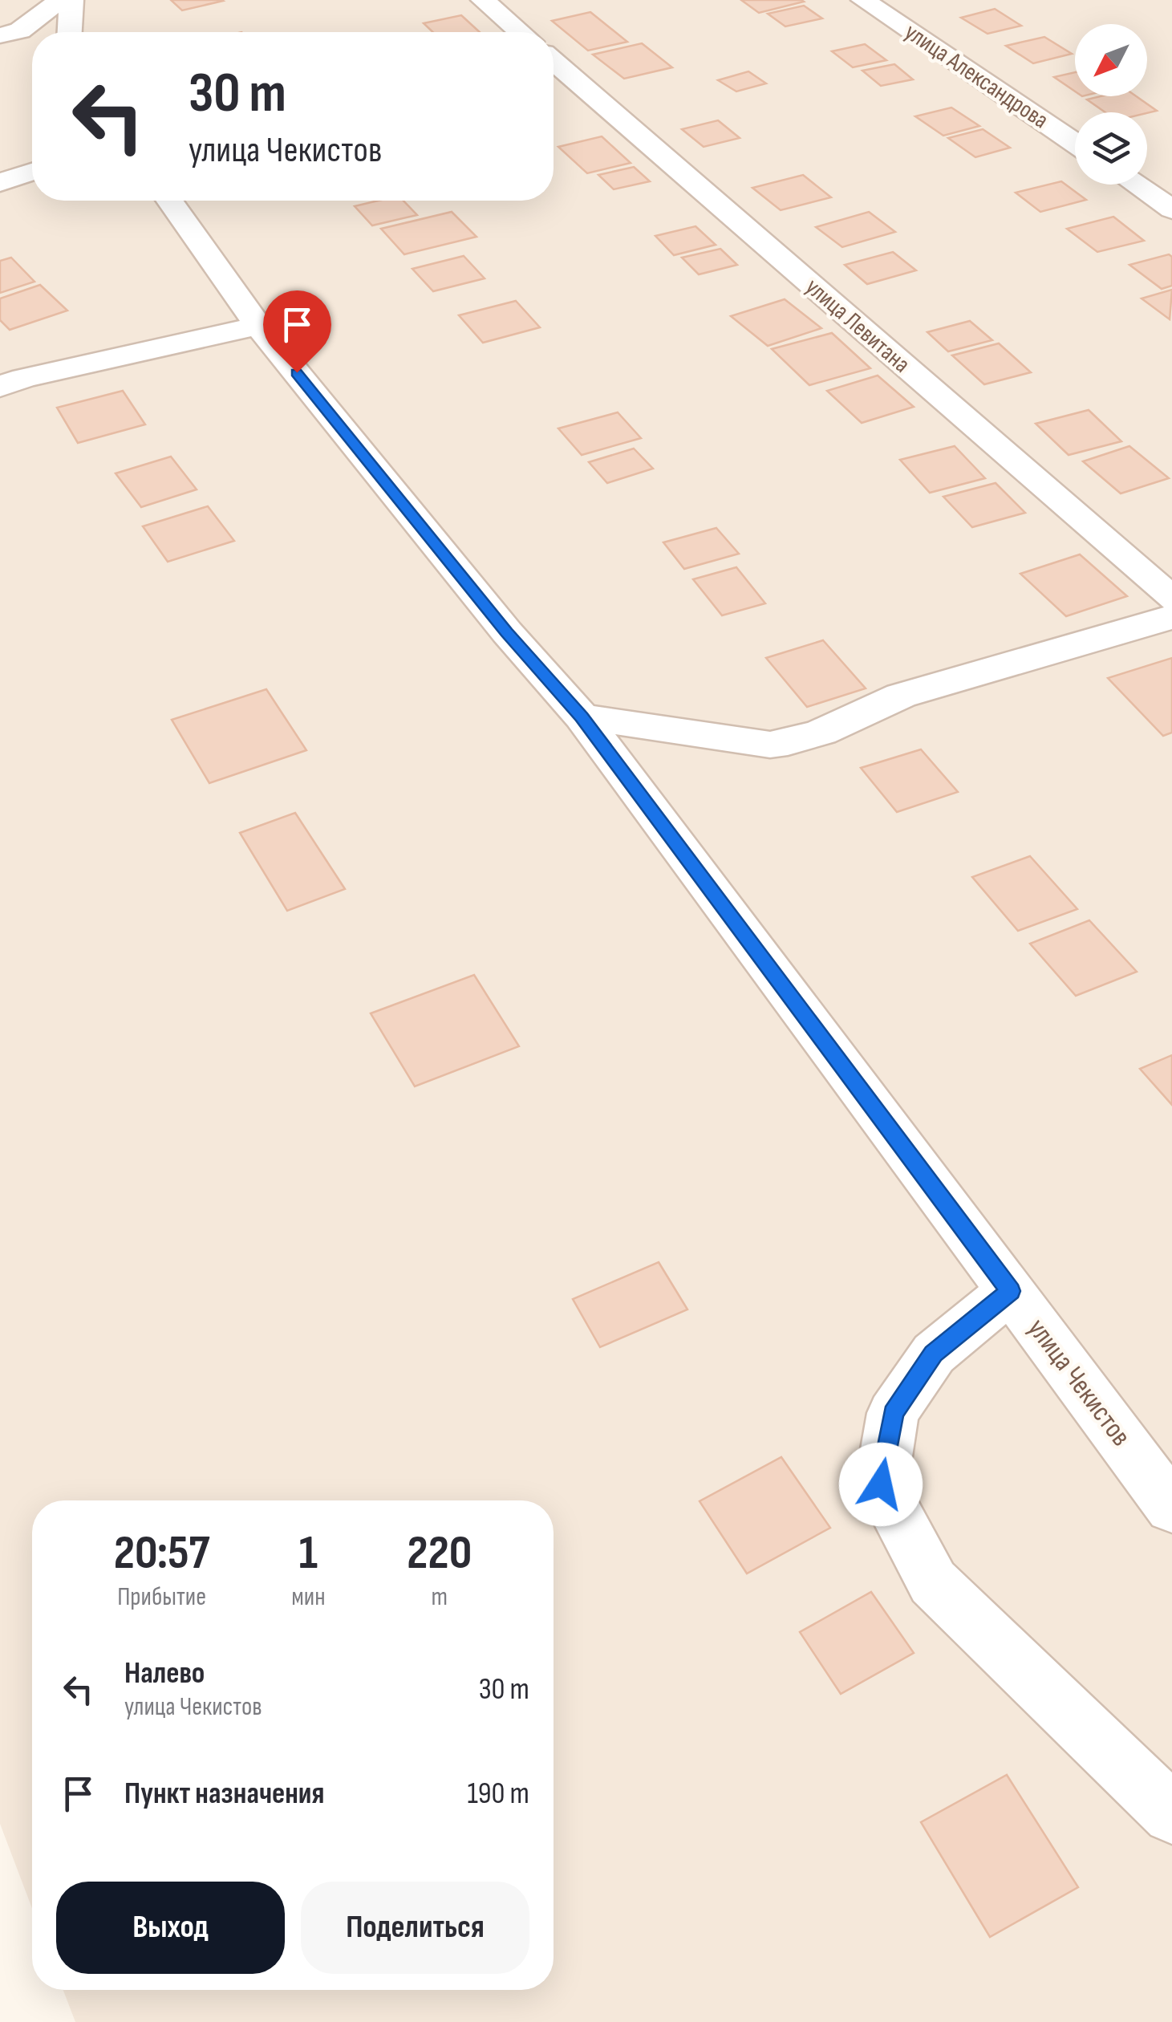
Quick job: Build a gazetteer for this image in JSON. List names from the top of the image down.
{
  "streets": {
    "street": ["улица Александрова", "улица Левитана", "улица Чекистов"]
  },
  "north": "bottom left",
  "page": {
    "turn": ["30 m", "улица Чекистов"],
    "eta": [
      "20:57",
      "Прибытие",
      "1",
      "мин",
      "220",
      "m"
    ],
    "list": [
      {
        "name": "Налево",
        "note": "улица Чекистов",
        "value": "30 m"
      },
      {
        "name": "Пункт назначения",
        "value": "190 m"
      }
    ],
    "buttons": ["Выход", "Поделиться"]
  }
}
